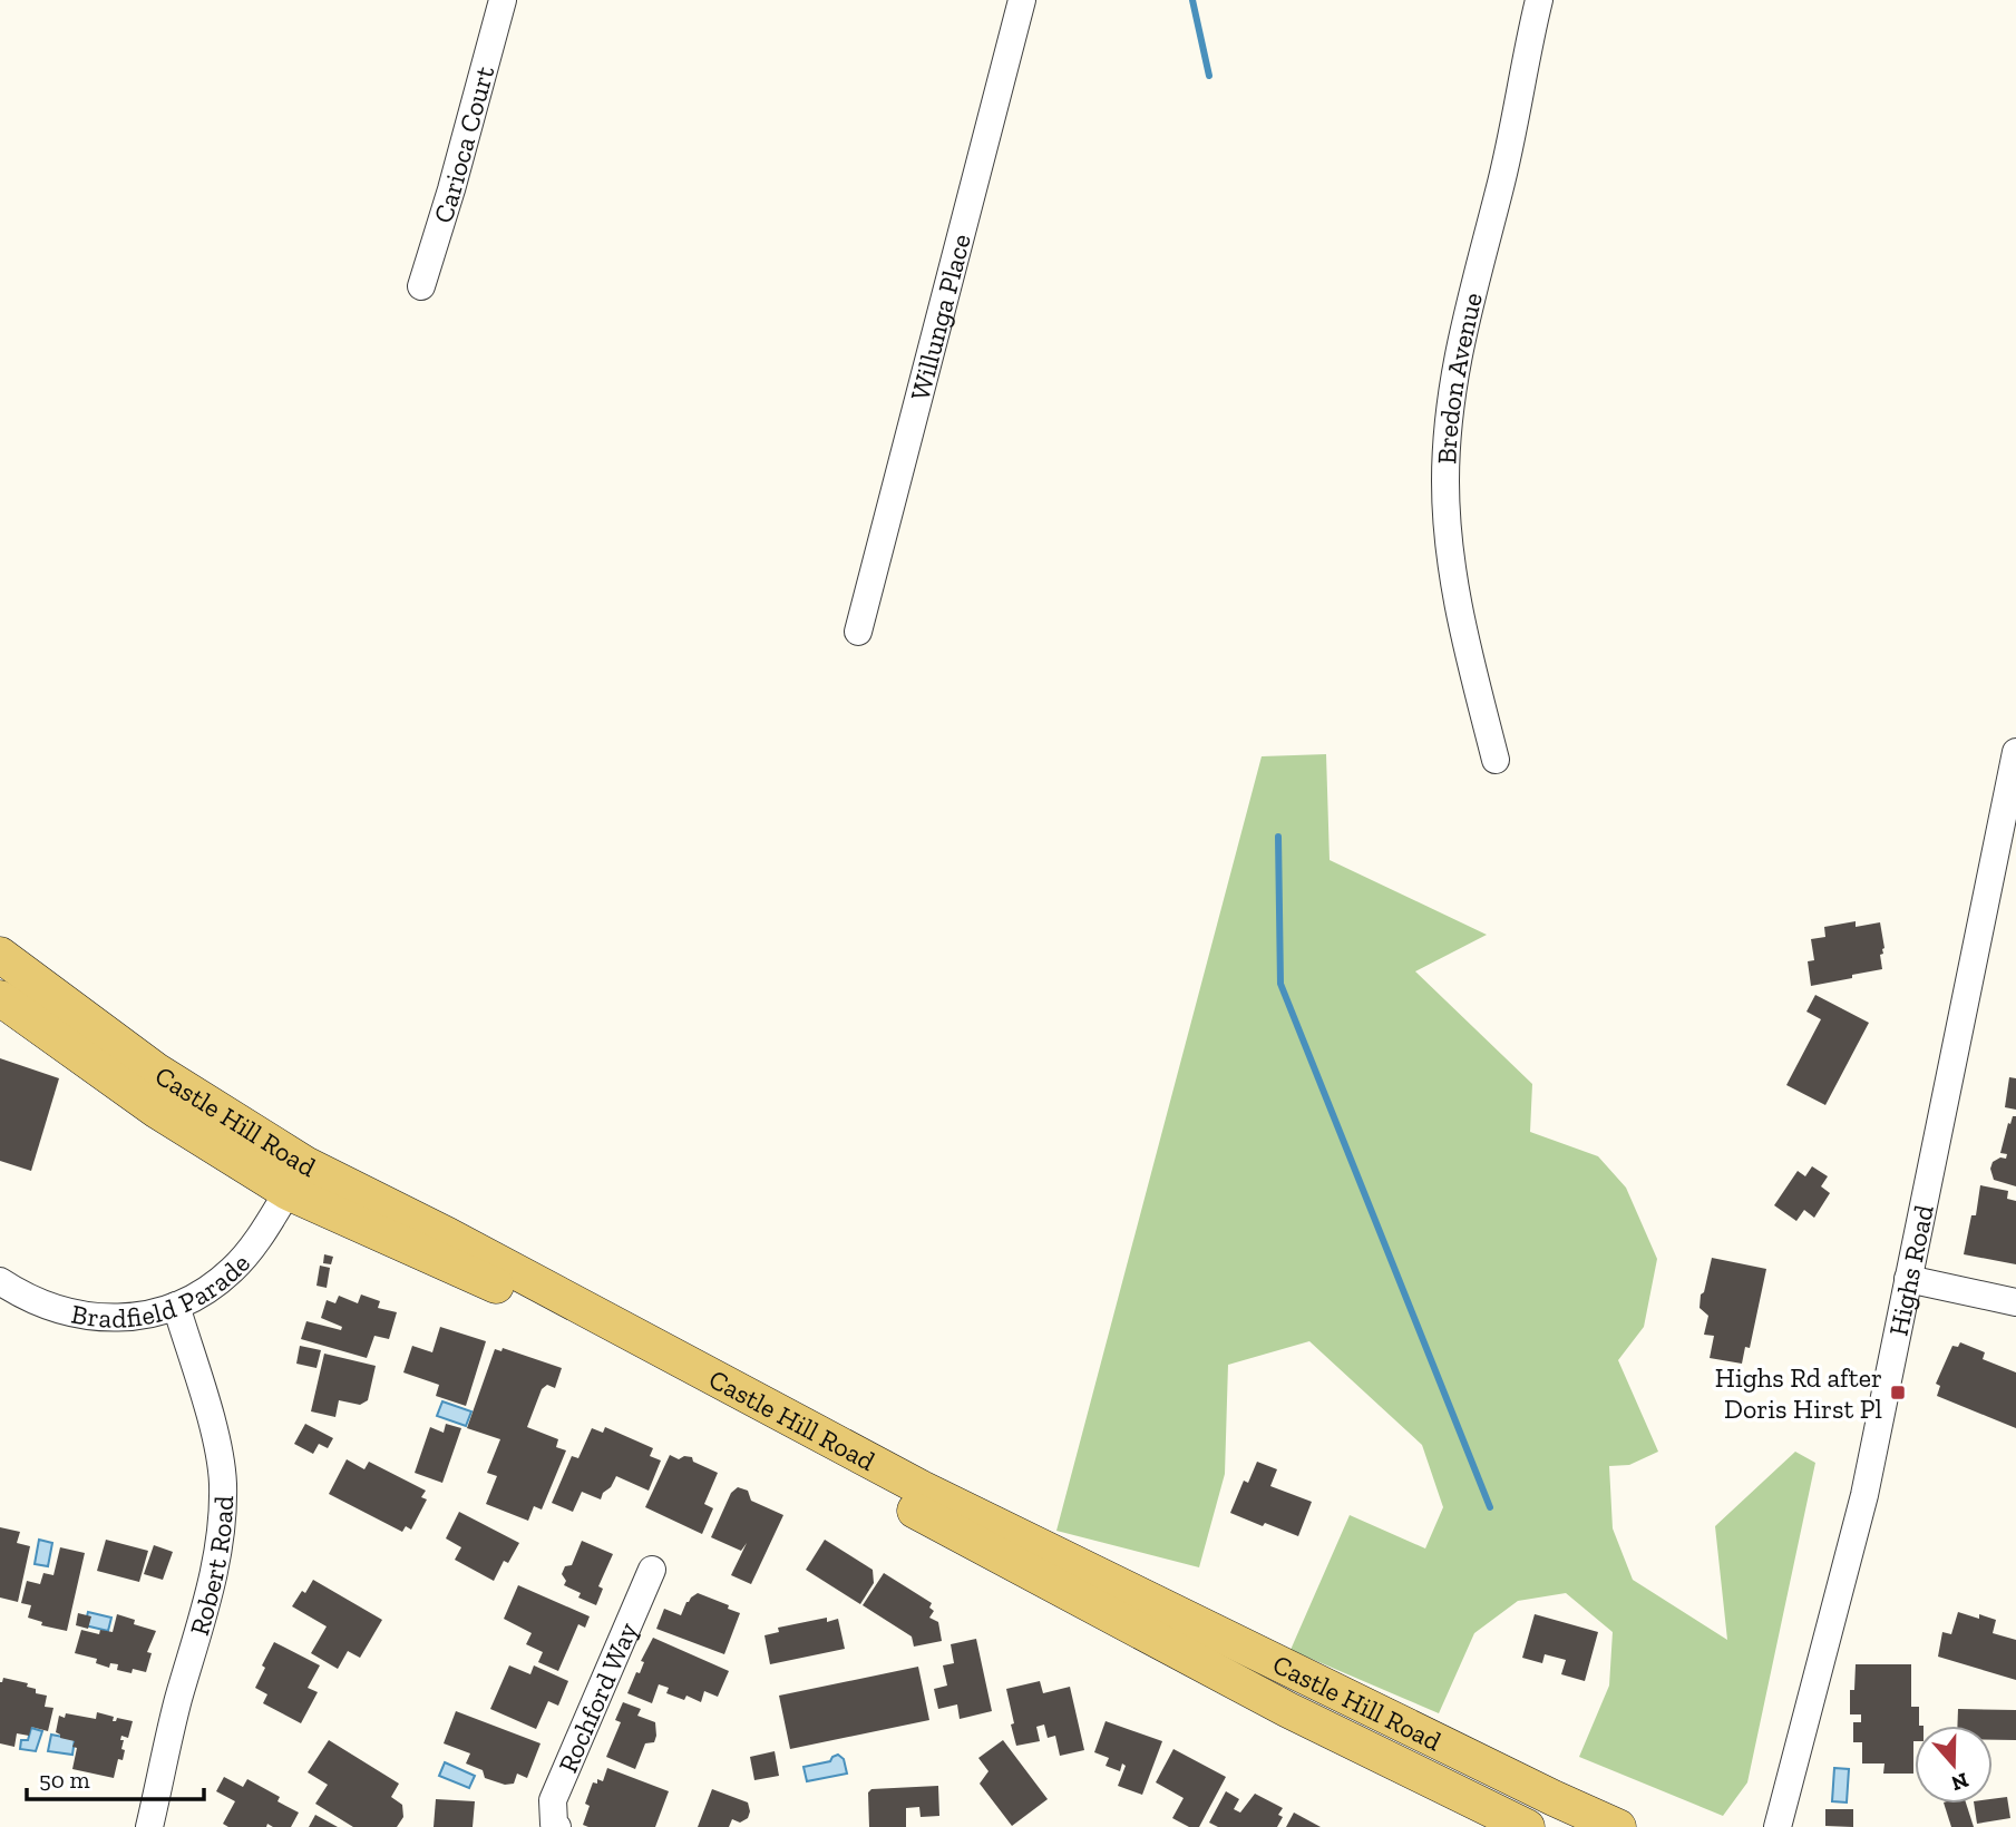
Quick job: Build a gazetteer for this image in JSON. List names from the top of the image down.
{
  "streets": {
    "main road": ["Castle Hill Road"],
    "street": [
      "Carioca Court",
      "Willunga Place",
      "Bredon Avenue",
      "Highs Road",
      "Bradfield Parade",
      "Robert Road",
      "Rochford Way"
    ]
  },
  "crossings": [
    ["Castle Hill Road", "Bradfield Parade"],
    ["Bradfield Parade", "Robert Road"]
  ],
  "places": {
    "transit": ["Highs Rd after Doris Hirst Pl"]
  },
  "scale_bar": "50 m",
  "north": "bottom"
}
